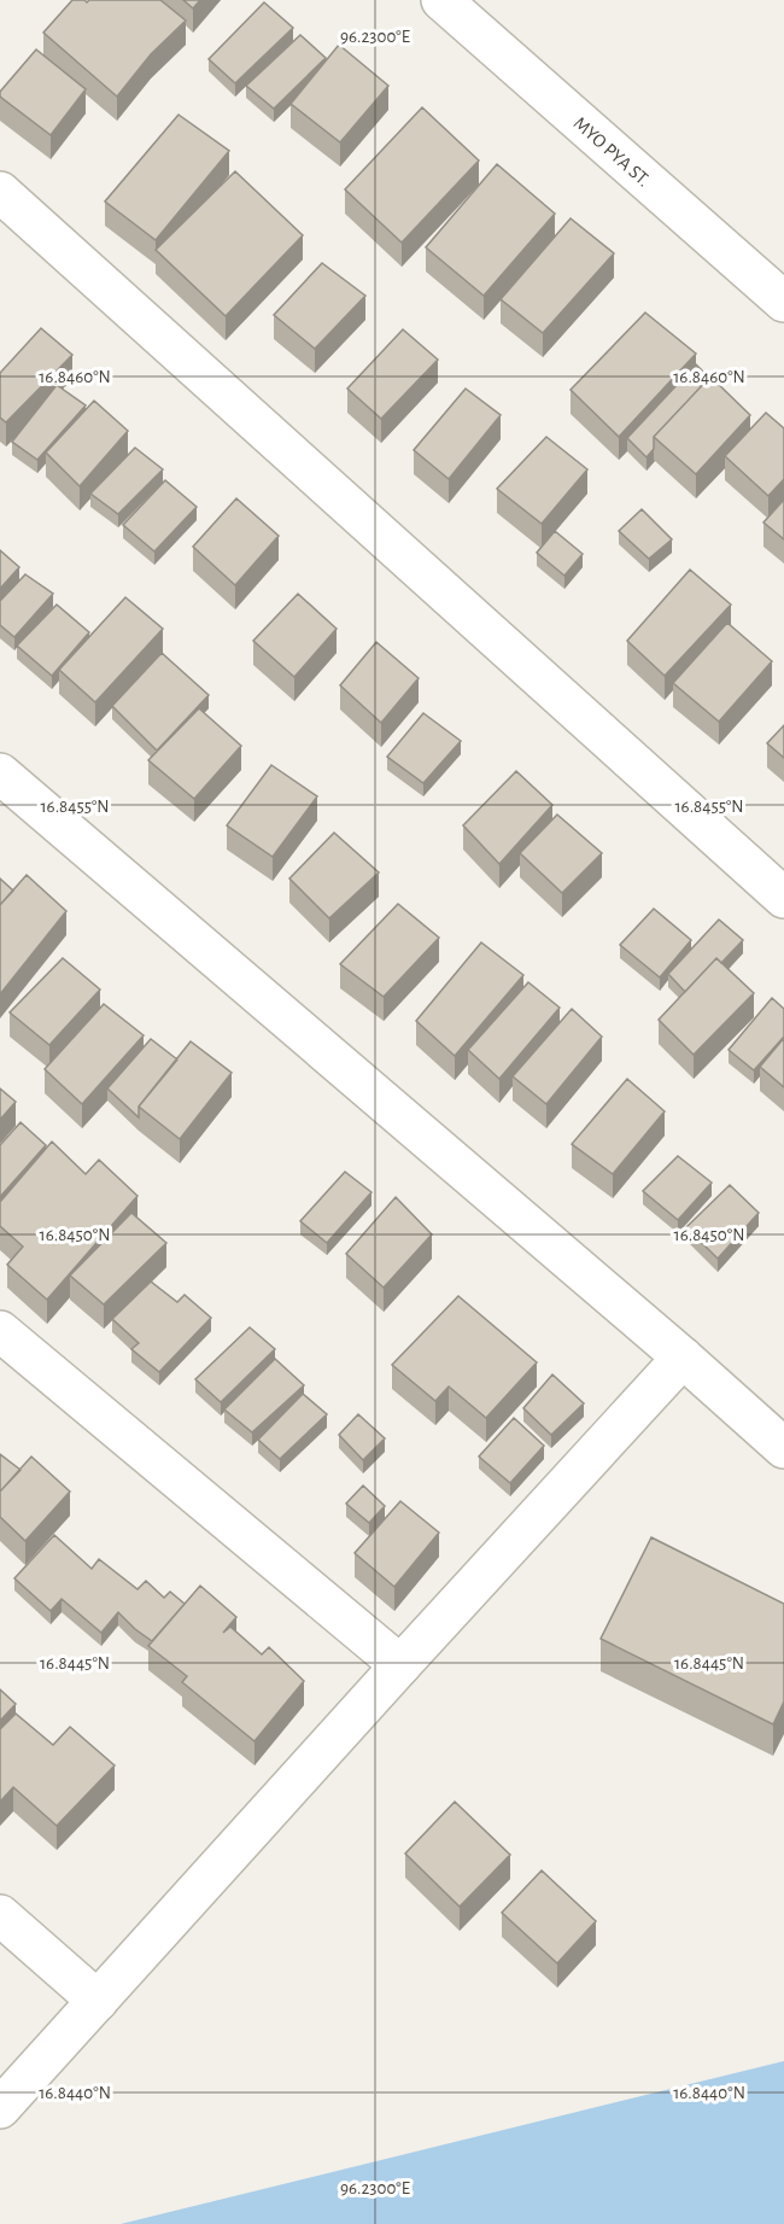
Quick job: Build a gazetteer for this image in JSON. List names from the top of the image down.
{
  "streets": {
    "street": ["MYO PYA ST."]
  },
  "coordinates": [
    "96.2300°E",
    "16.8460°N",
    "16.8455°N",
    "16.8450°N",
    "16.8445°N",
    "16.8440°N"
  ]
}
